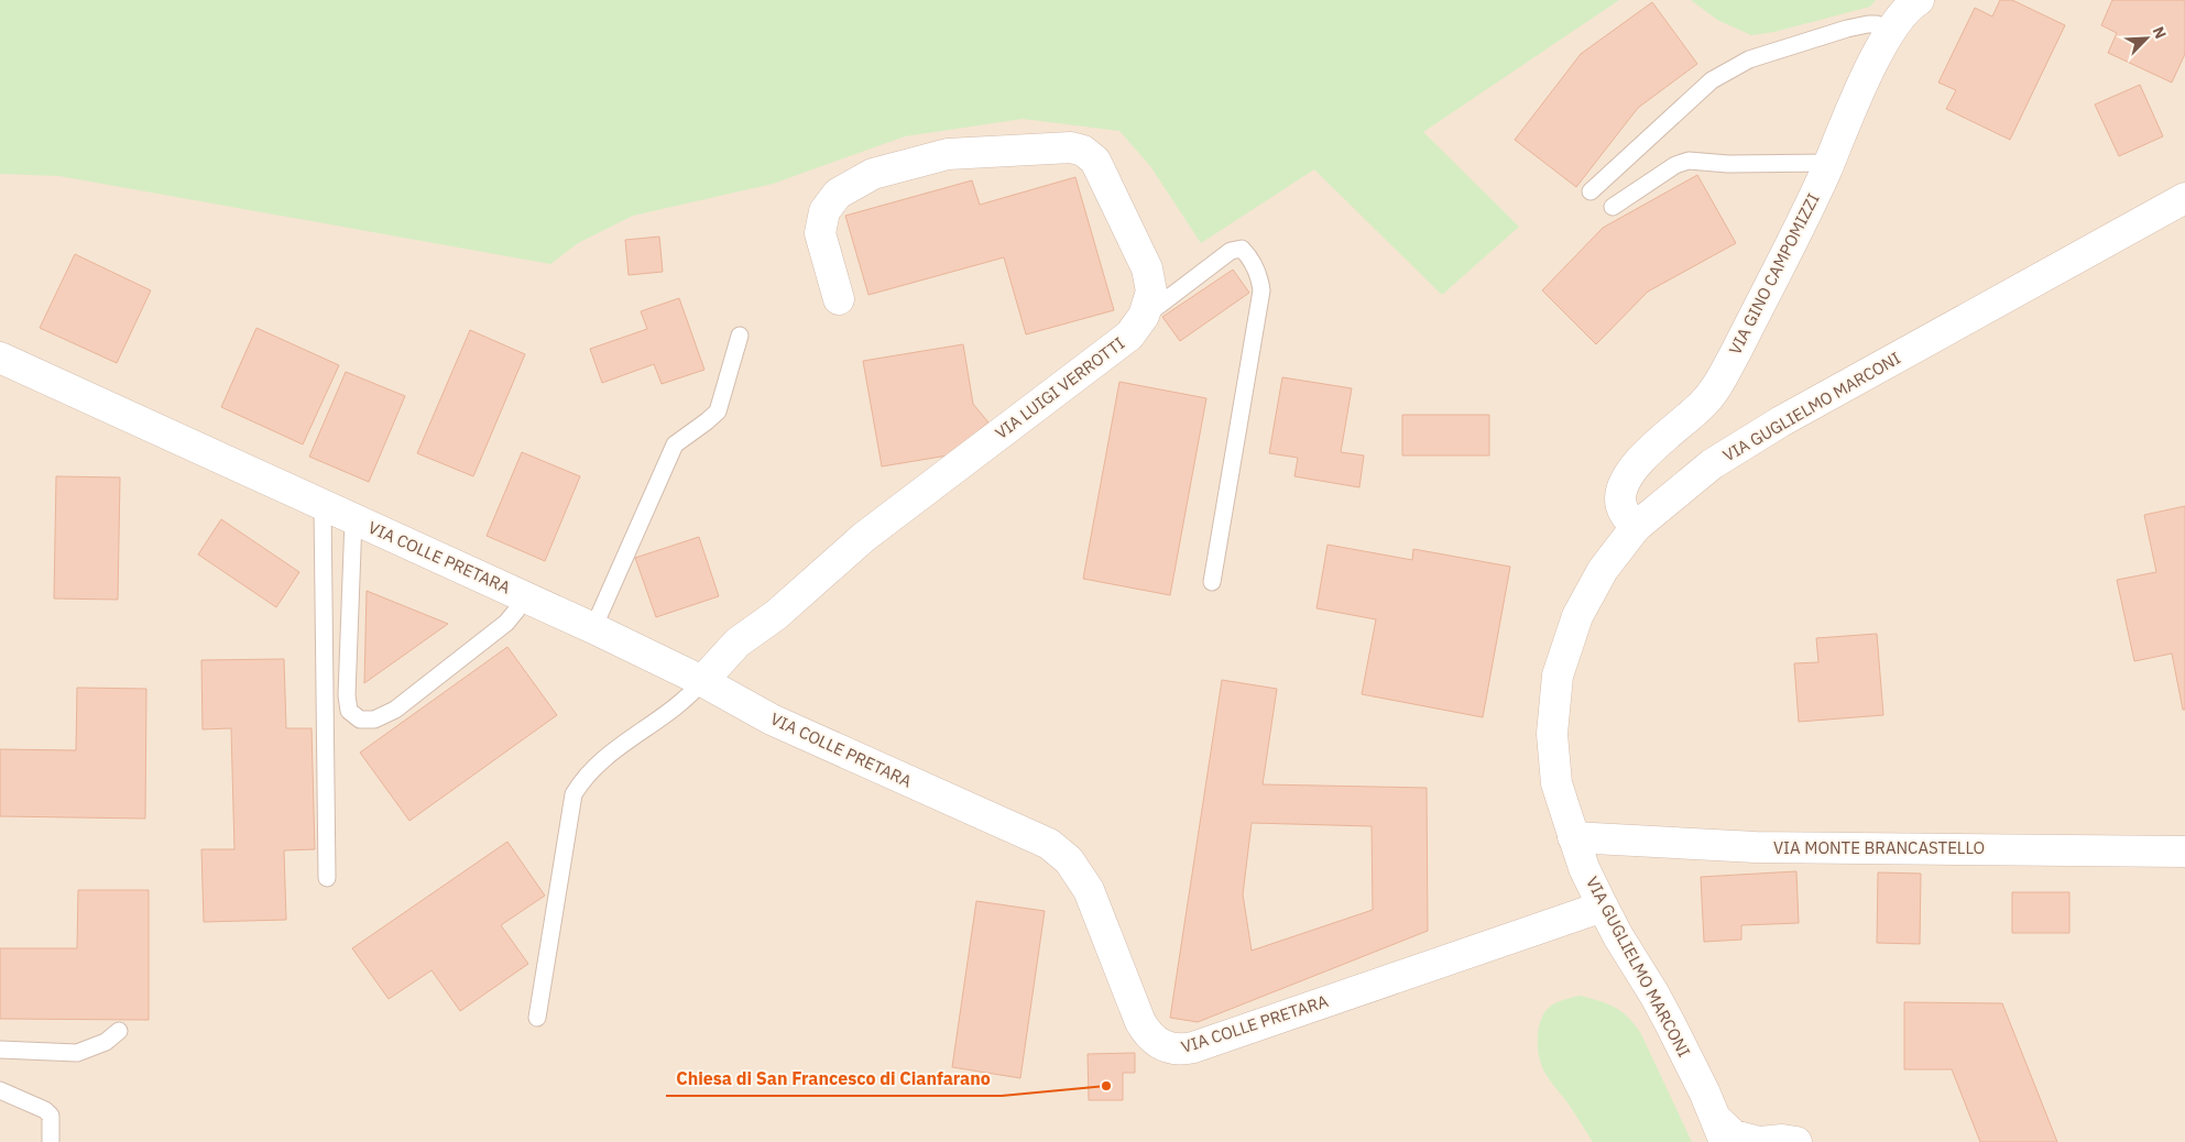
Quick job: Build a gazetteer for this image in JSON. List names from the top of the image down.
{
  "streets": {
    "street": [
      "VIA GINO CAMPOMIZZI",
      "VIA LUIGI VERROTTI",
      "VIA GUGLIELMO MARCONI",
      "VIA COLLE PRETARA",
      "VIA MONTE BRANCASTELLO"
    ]
  },
  "crossings": [
    ["VIA GINO CAMPOMIZZI", "VIA GUGLIELMO MARCONI"],
    ["VIA LUIGI VERROTTI", "VIA COLLE PRETARA"],
    ["VIA GUGLIELMO MARCONI", "VIA COLLE PRETARA"],
    ["VIA GUGLIELMO MARCONI", "VIA MONTE BRANCASTELLO"]
  ],
  "places": ["Chiesa di San Francesco di Cianfarano"],
  "north": "top right"
}
